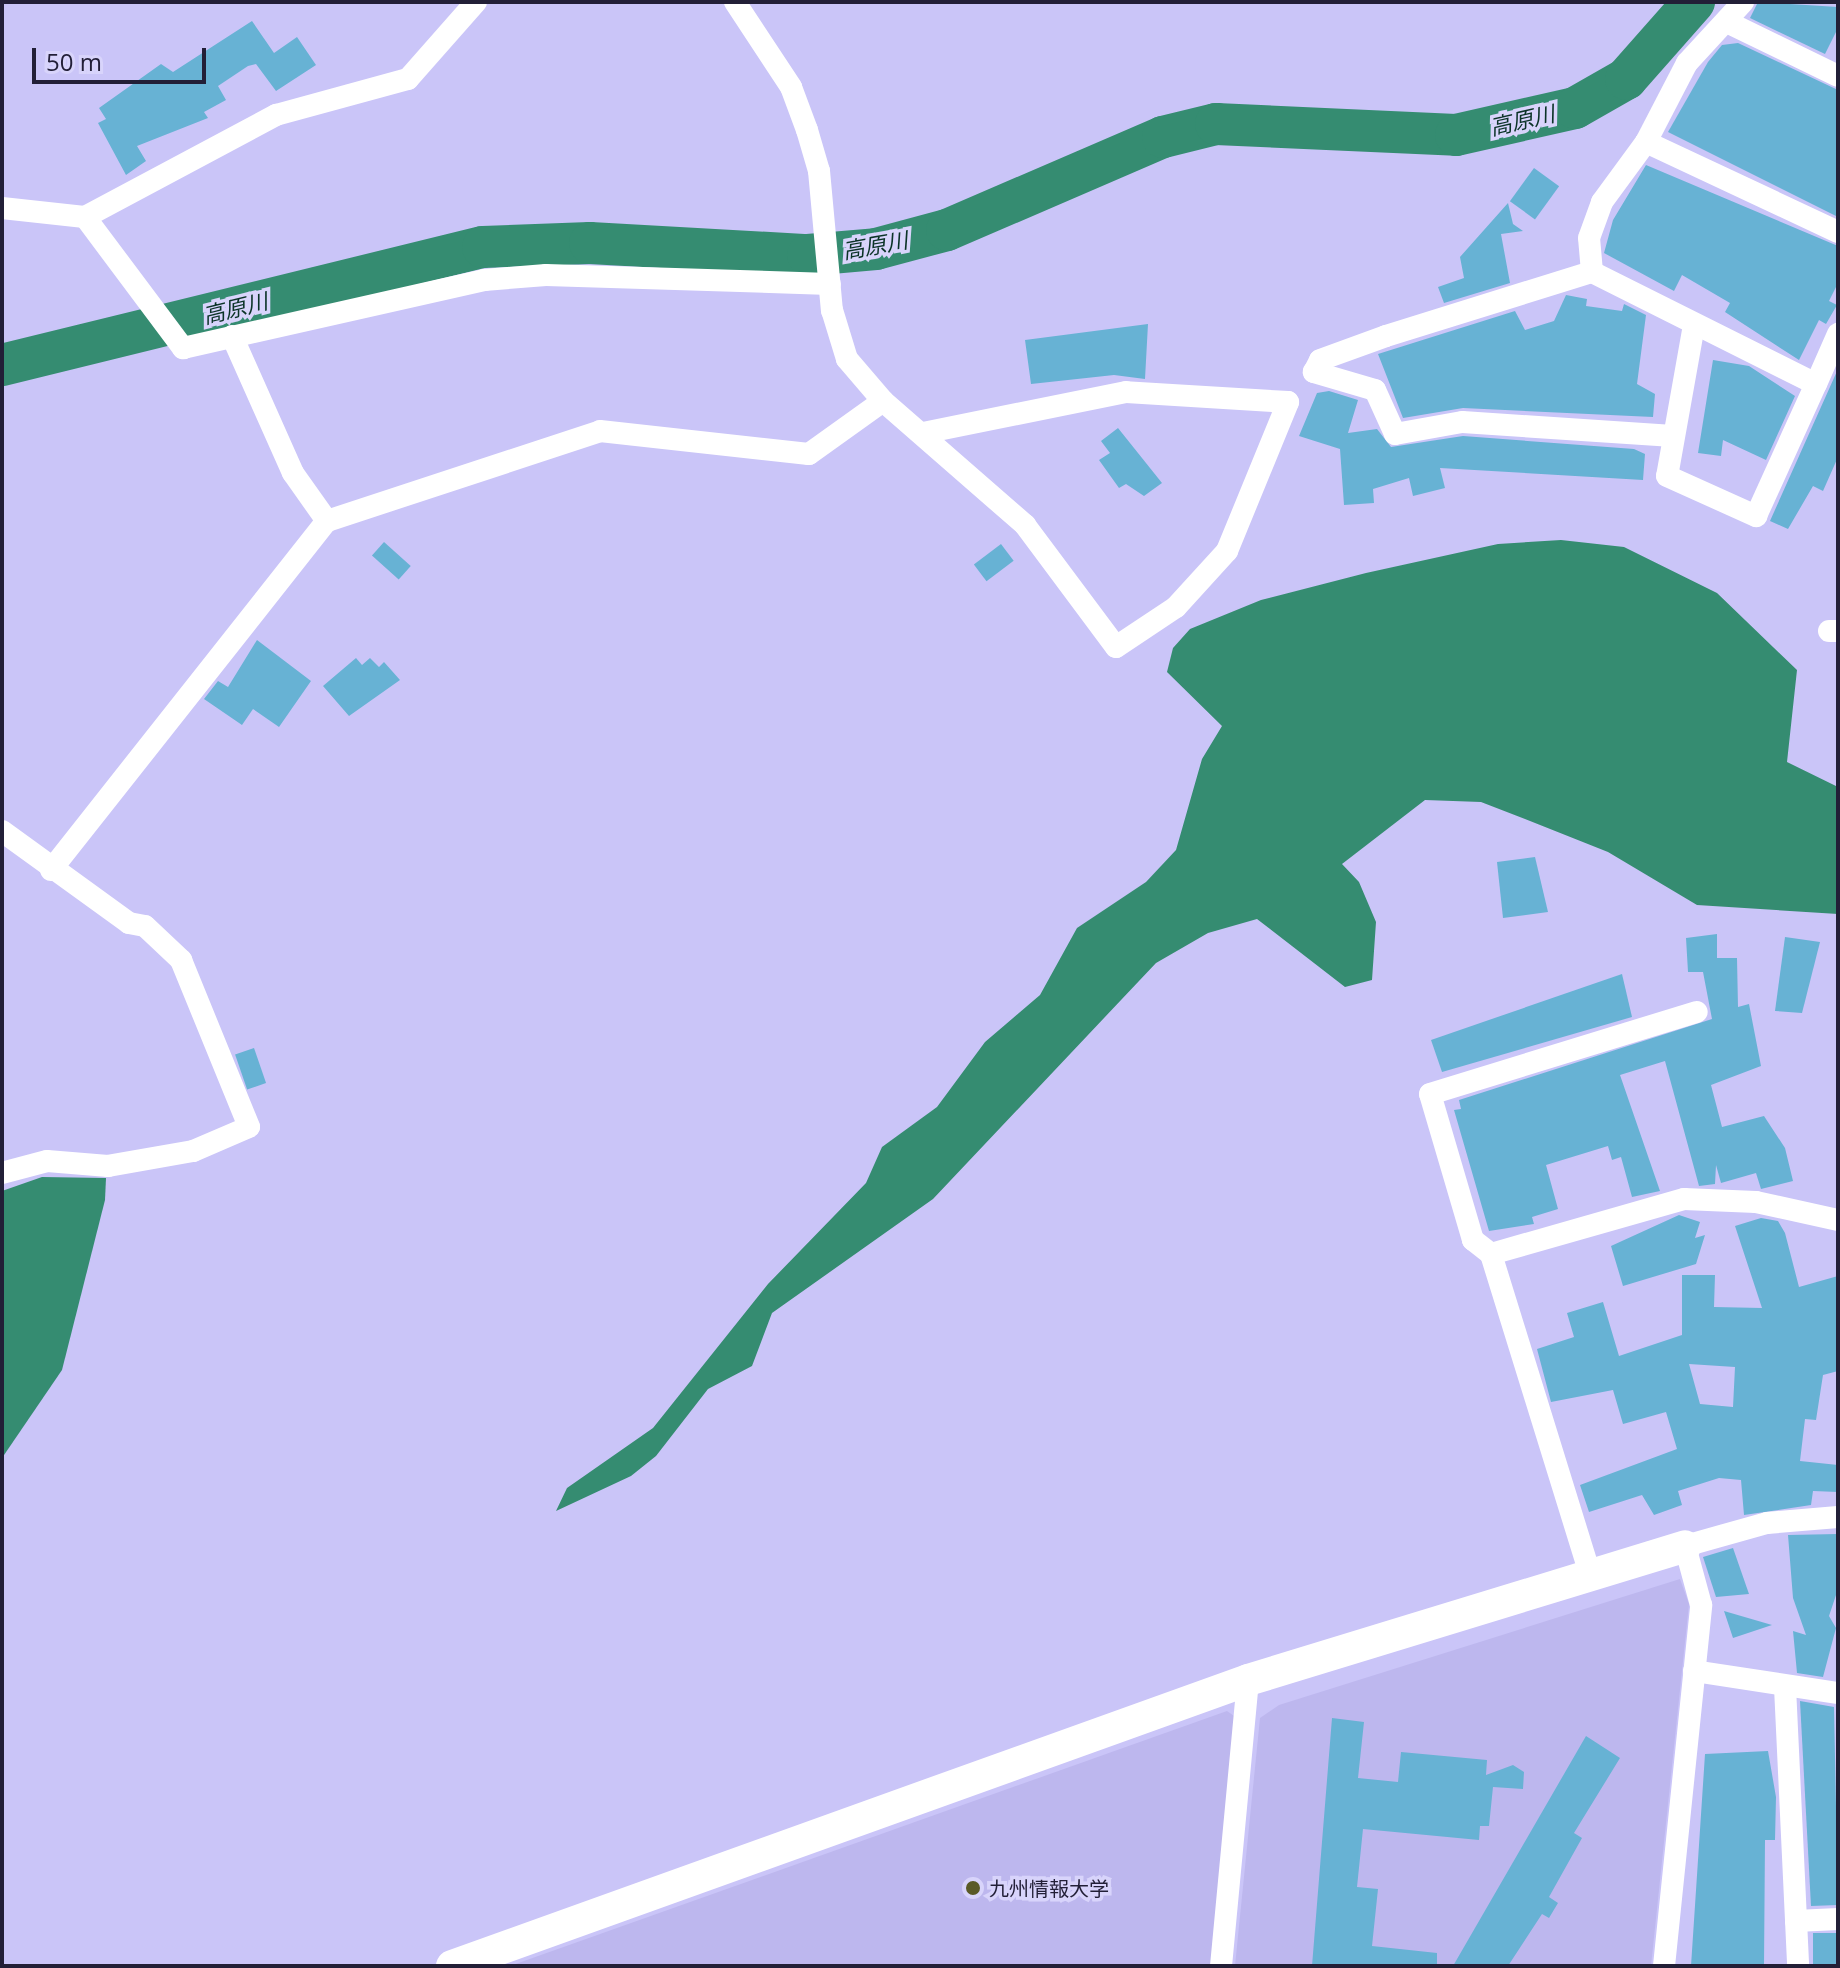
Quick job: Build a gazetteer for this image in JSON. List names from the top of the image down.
{
  "water": ["高原川"],
  "places": ["九州情報大学"],
  "scale_bar": "50 m"
}
